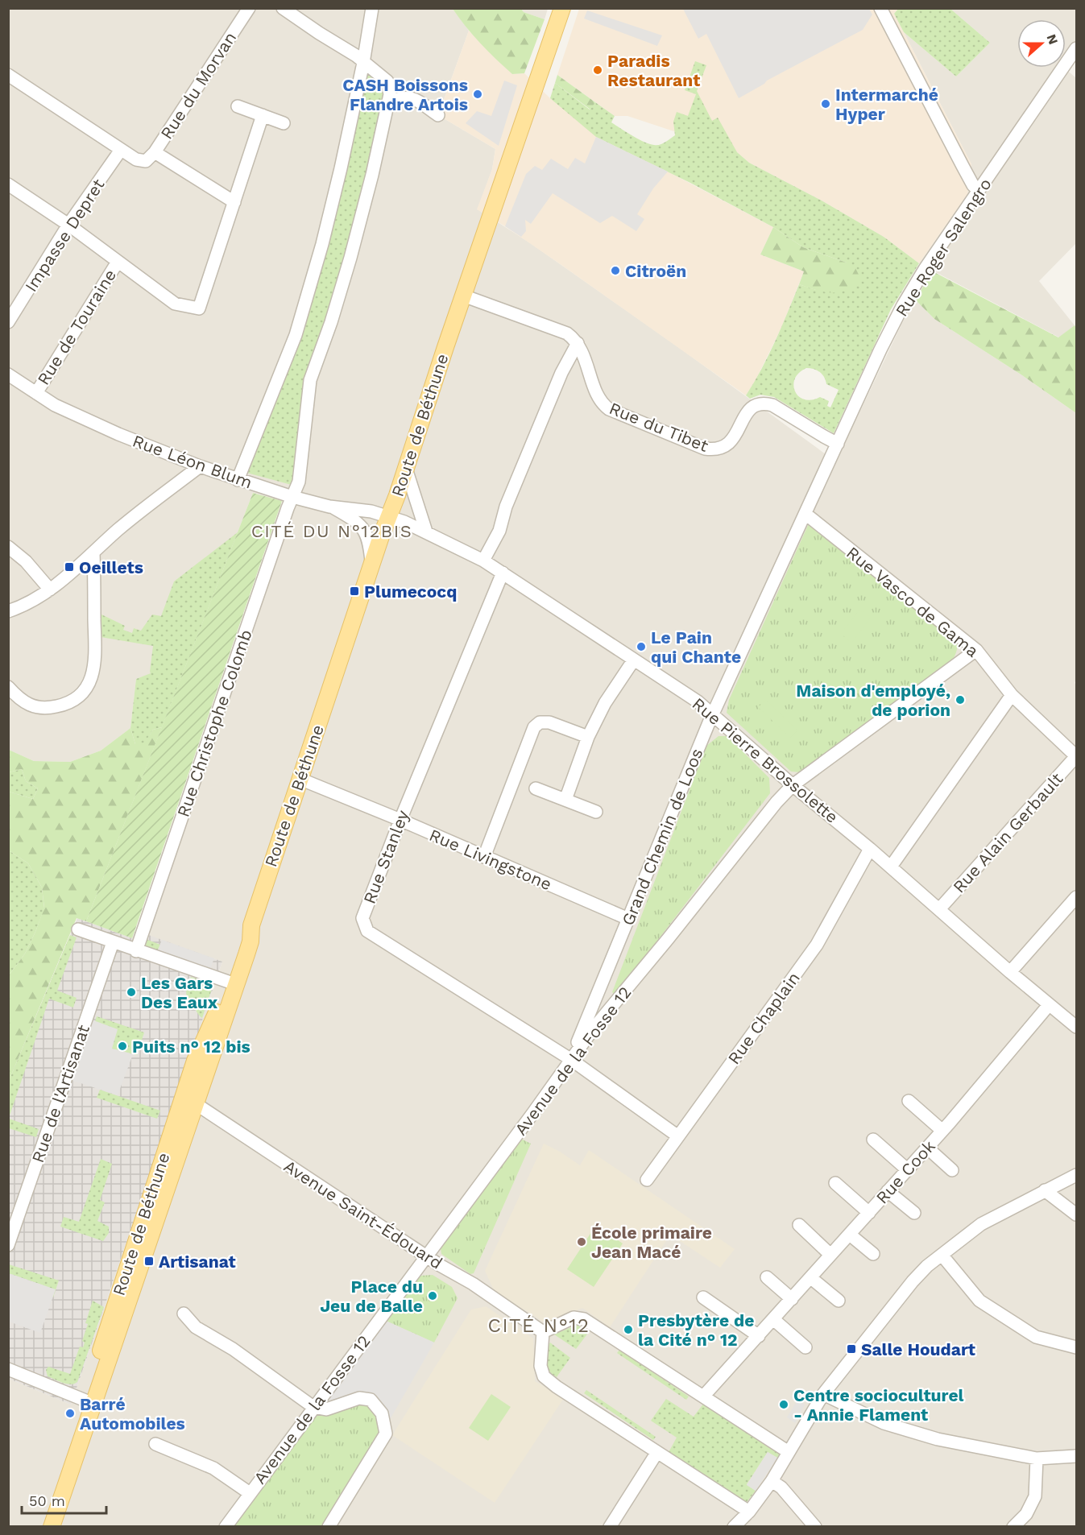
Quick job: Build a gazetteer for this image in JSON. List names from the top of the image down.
{
  "streets": {
    "main road": ["Route de Béthune"],
    "street": [
      "Rue du Morvan",
      "Impasse Depret",
      "Rue Roger Salengro",
      "Rue de Touraine",
      "Rue du Tibet",
      "Rue Léon Blum",
      "Rue Vasco de Gama",
      "Rue Christophe Colomb",
      "Rue Pierre Brossolette",
      "Rue Alain Gerbault",
      "Grand Chemin de Loos",
      "Rue Stanley",
      "Rue Livingstone",
      "Rue Chaplain",
      "Avenue de la Fosse 12",
      "Rue de l'Artisanat",
      "Rue Cook",
      "Avenue Saint-Édouard"
    ]
  },
  "crossings": [
    ["Impasse Depret", "Rue de Touraine"],
    ["Rue Roger Salengro", "Rue du Tibet"],
    ["Rue Roger Salengro", "Grand Chemin de Loos"],
    ["Rue de Touraine", "Rue Léon Blum"],
    ["Route de Béthune", "Rue Léon Blum"],
    ["Route de Béthune", "Rue Pierre Brossolette"],
    ["Route de Béthune", "Rue Livingstone"],
    ["Route de Béthune", "Avenue Saint-Édouard"],
    ["Rue Léon Blum", "Rue Christophe Colomb"],
    ["Rue Léon Blum", "Rue Pierre Brossolette"],
    ["Rue Vasco de Gama", "Rue Alain Gerbault"],
    ["Rue Vasco de Gama", "Grand Chemin de Loos"],
    ["Rue Vasco de Gama", "Avenue de la Fosse 12"],
    ["Rue Pierre Brossolette", "Rue Alain Gerbault"],
    ["Rue Pierre Brossolette", "Grand Chemin de Loos"],
    ["Rue Pierre Brossolette", "Rue Stanley"],
    ["Rue Pierre Brossolette", "Rue Chaplain"],
    ["Rue Pierre Brossolette", "Avenue de la Fosse 12"],
    ["Rue Pierre Brossolette", "Rue Cook"],
    ["Grand Chemin de Loos", "Rue Stanley"],
    ["Grand Chemin de Loos", "Rue Livingstone"],
    ["Grand Chemin de Loos", "Avenue de la Fosse 12"],
    ["Rue Stanley", "Rue Livingstone"],
    ["Rue Stanley", "Rue Chaplain"],
    ["Rue Stanley", "Avenue de la Fosse 12"],
    ["Avenue de la Fosse 12", "Avenue Saint-Édouard"]
  ],
  "districts": ["CITÉ DU N°12BIS", "CITÉ N°12"],
  "places": {
    "other": [
      "Paradis Restaurant",
      "CASH Boissons Flandre Artois",
      "Intermarché Hyper",
      "Citroën",
      "Le Pain qui Chante",
      "Maison d'employé, de porion",
      "Les Gars Des Eaux",
      "Puits n° 12 bis",
      "École primaire Jean Macé",
      "Place du Jeu de Balle",
      "Presbytère de la Cité n° 12",
      "Centre socioculturel - Annie Flament",
      "Barré Automobiles"
    ],
    "transit": [
      "Oeillets",
      "Plumecocq",
      "Artisanat",
      "Salle Houdart"
    ]
  },
  "scale_bar": "50 m",
  "north": "right"
}
